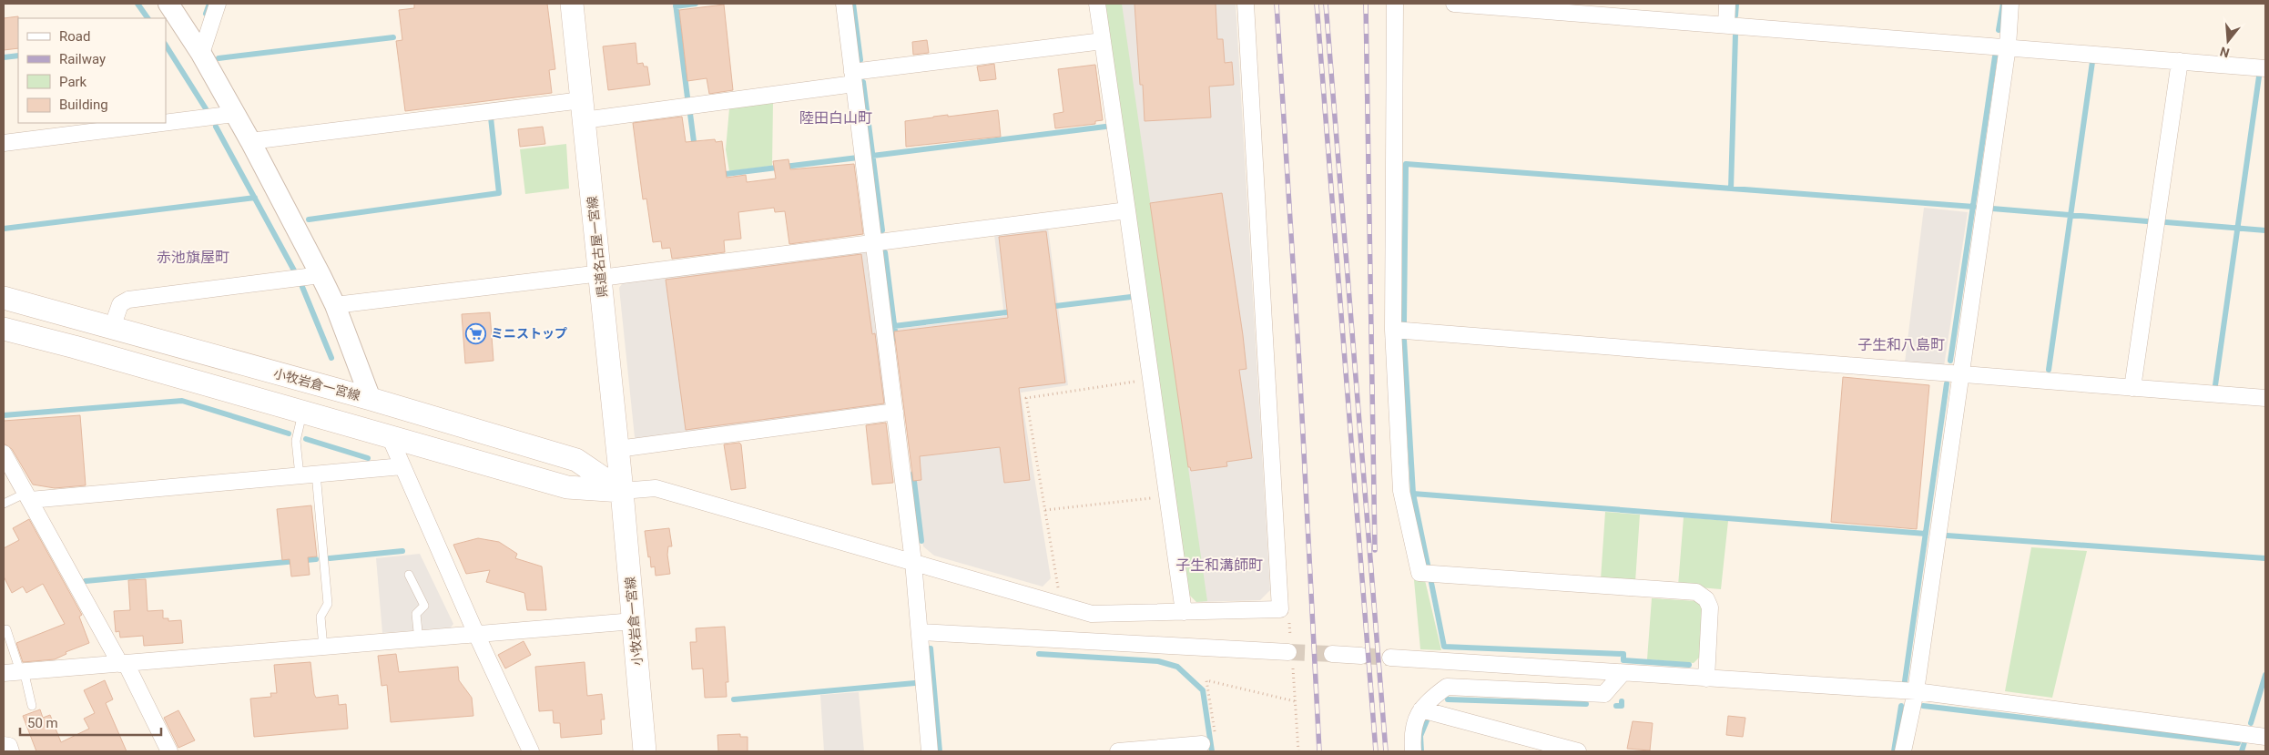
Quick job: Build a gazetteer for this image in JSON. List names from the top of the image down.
{
  "streets": {
    "main road": ["県道名古屋一宮線", "小牧岩倉一宮線"]
  },
  "crossings": [
    ["県道名古屋一宮線", "小牧岩倉一宮線"]
  ],
  "districts": [
    "陸田白山町",
    "赤池旗屋町",
    "子生和八島町",
    "子生和溝師町"
  ],
  "places": {
    "supermarket": ["ミニストップ"]
  },
  "legend": [
    "Road",
    "Railway",
    "Park",
    "Building"
  ],
  "scale_bar": "50 m",
  "north": "bottom"
}
